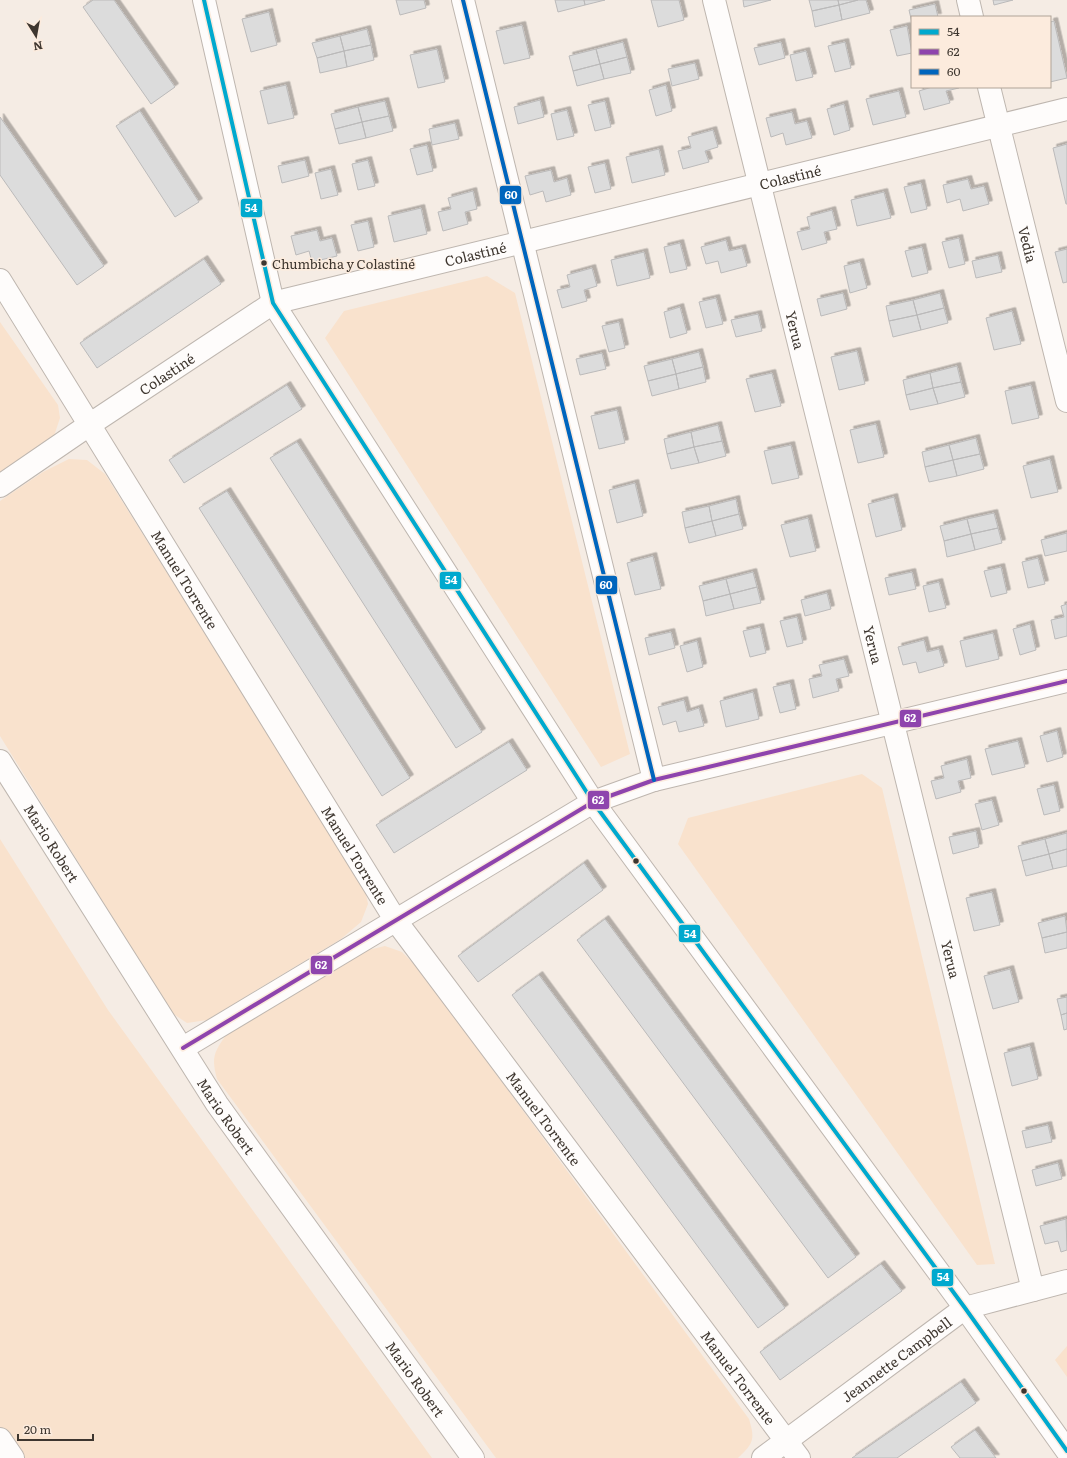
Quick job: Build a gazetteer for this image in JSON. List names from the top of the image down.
{
  "streets": {
    "main road": [
      "Colastiné",
      "Vedia",
      "Yerua",
      "Manuel Torrente",
      "Mario Robert",
      "Jeannette Campbell"
    ]
  },
  "crossings": [
    ["Colastiné", "Vedia"],
    ["Colastiné", "Yerua"],
    ["Colastiné", "Manuel Torrente"],
    ["Yerua", "Jeannette Campbell"],
    ["Manuel Torrente", "Jeannette Campbell"]
  ],
  "places": ["Chumbicha y Colastiné"],
  "lines": ["transit line 54", "transit line 60", "transit line 62"],
  "legend": ["54", "62", "60"],
  "scale_bar": "20 m",
  "north": "bottom"
}
